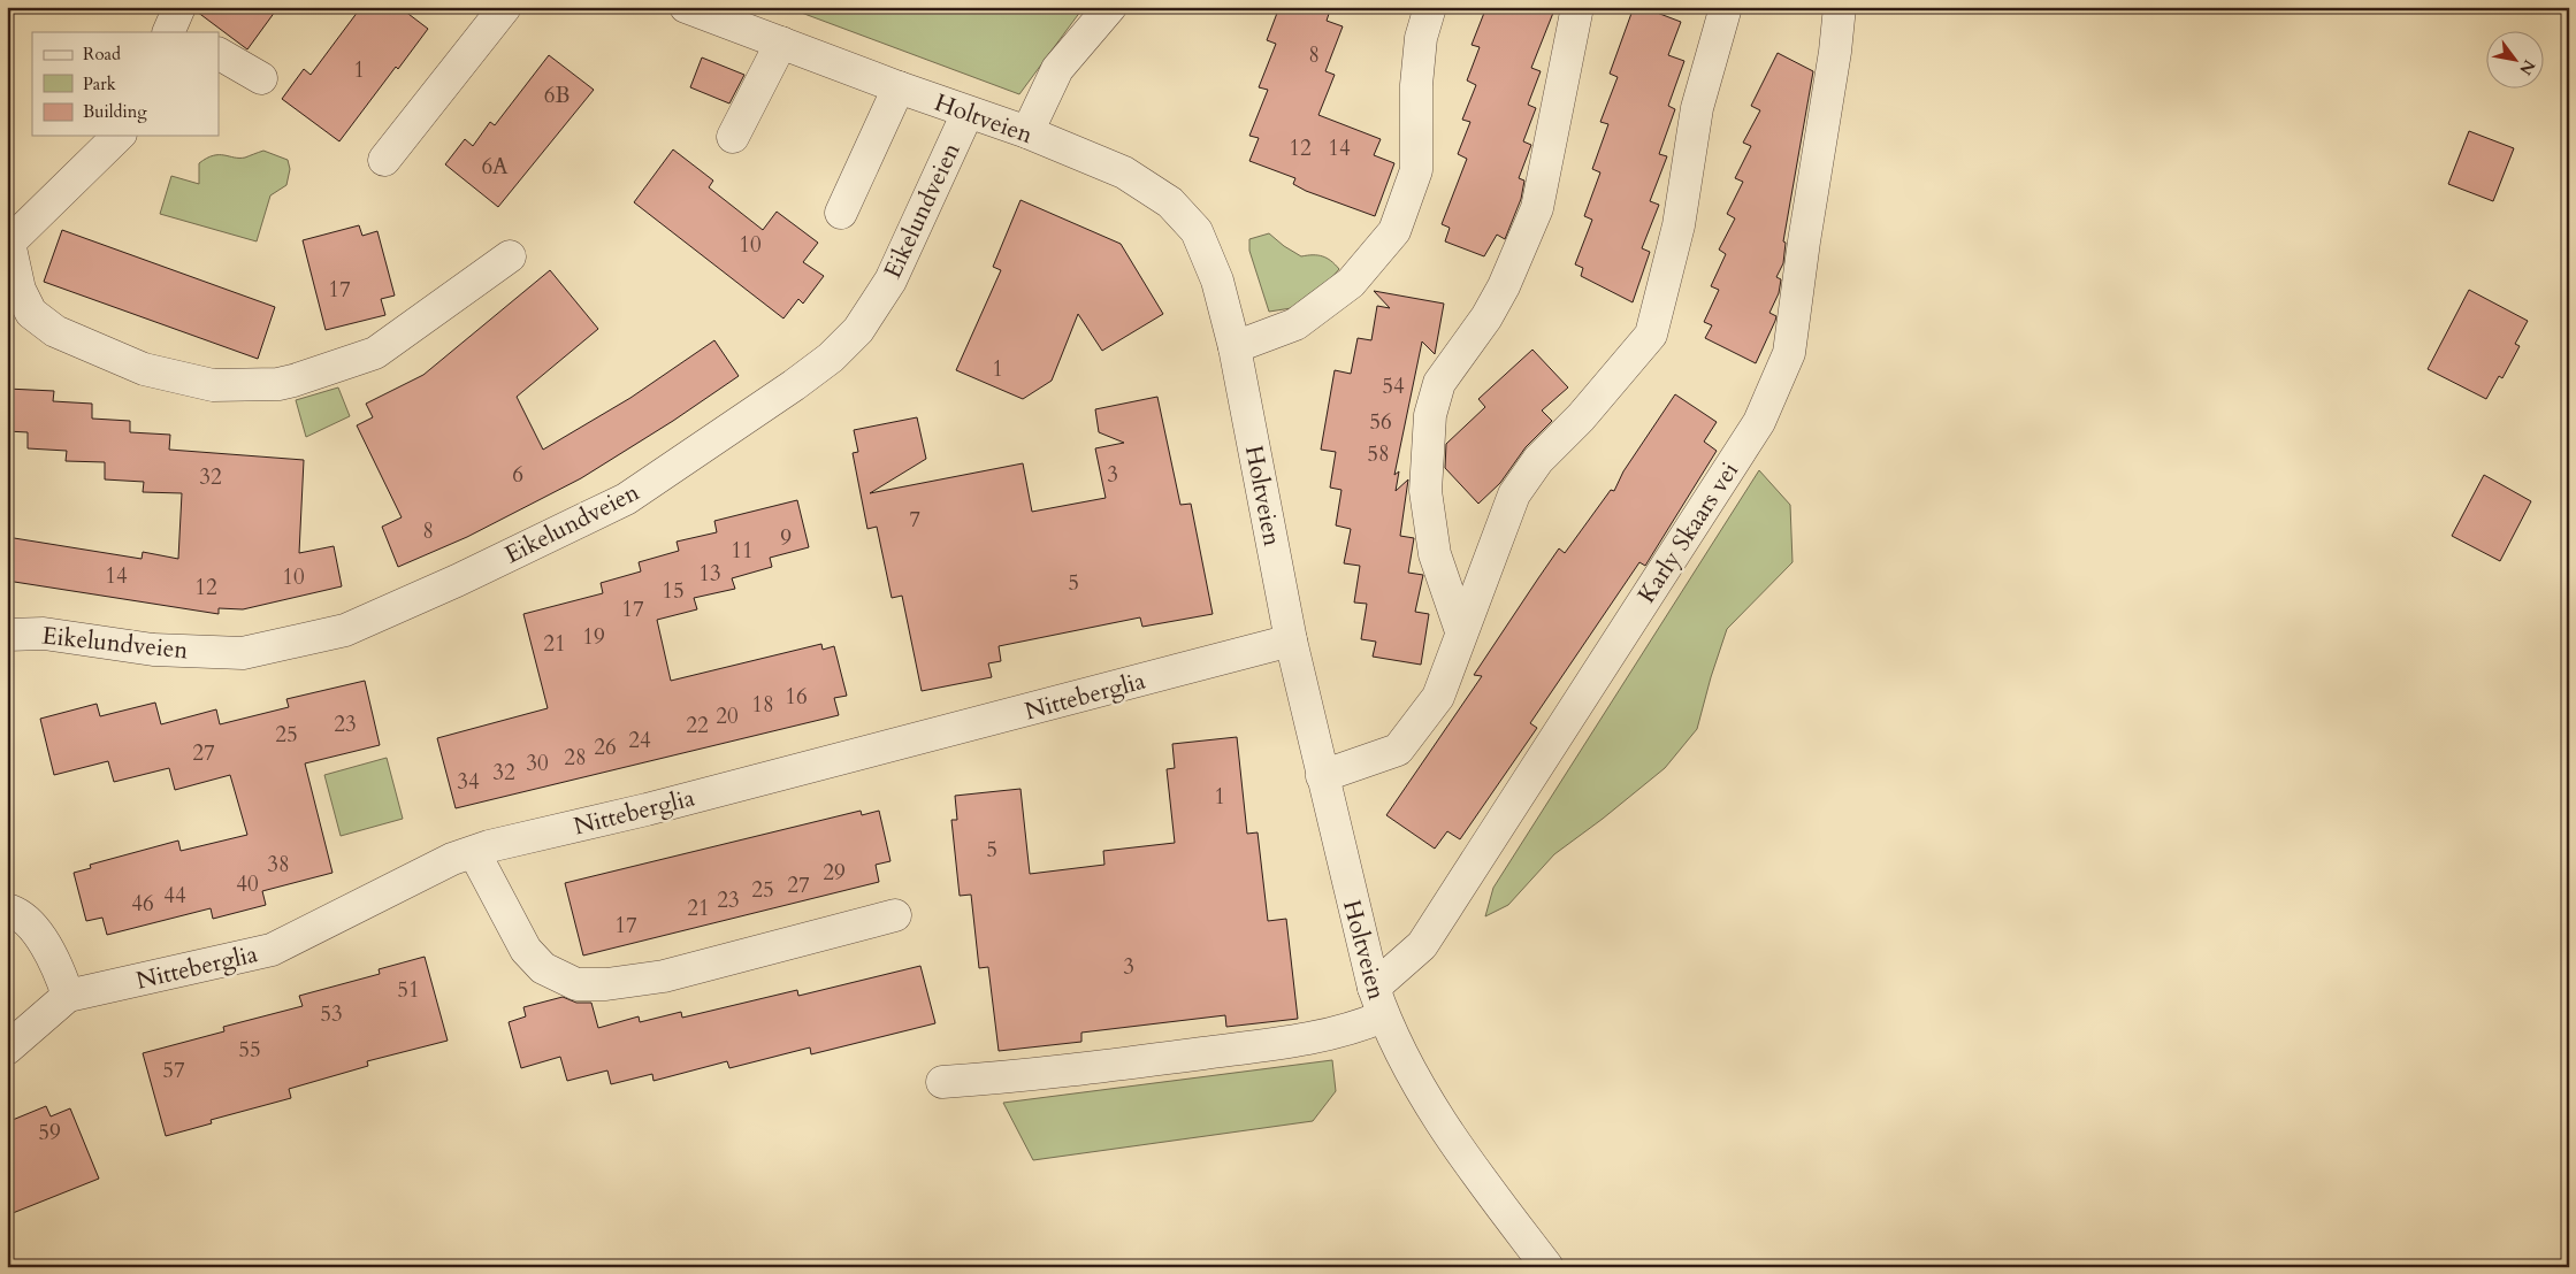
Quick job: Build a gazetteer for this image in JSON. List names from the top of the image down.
{
  "streets": {
    "street": [
      "Holtveien",
      "Eikelundveien",
      "Karly Skaars vei",
      "Nitteberglia"
    ]
  },
  "crossings": [
    ["Holtveien", "Eikelundveien"],
    ["Holtveien", "Karly Skaars vei"],
    ["Holtveien", "Nitteberglia"]
  ],
  "house_numbers": [
    "8",
    "1",
    "6B",
    "12",
    "14",
    "6A",
    "10",
    "17",
    "1",
    "54",
    "56",
    "58",
    "6",
    "3",
    "32",
    "7",
    "8",
    "9",
    "11",
    "13",
    "14",
    "10",
    "5",
    "12",
    "15",
    "17",
    "19",
    "21",
    "16",
    "18",
    "20",
    "23",
    "22",
    "25",
    "24",
    "26",
    "27",
    "28",
    "30",
    "32",
    "34",
    "1",
    "5",
    "38",
    "29",
    "40",
    "27",
    "25",
    "44",
    "23",
    "46",
    "21",
    "17",
    "3",
    "51",
    "53",
    "55",
    "57",
    "59"
  ],
  "legend": ["Road", "Park", "Building"],
  "north": "bottom right"
}
